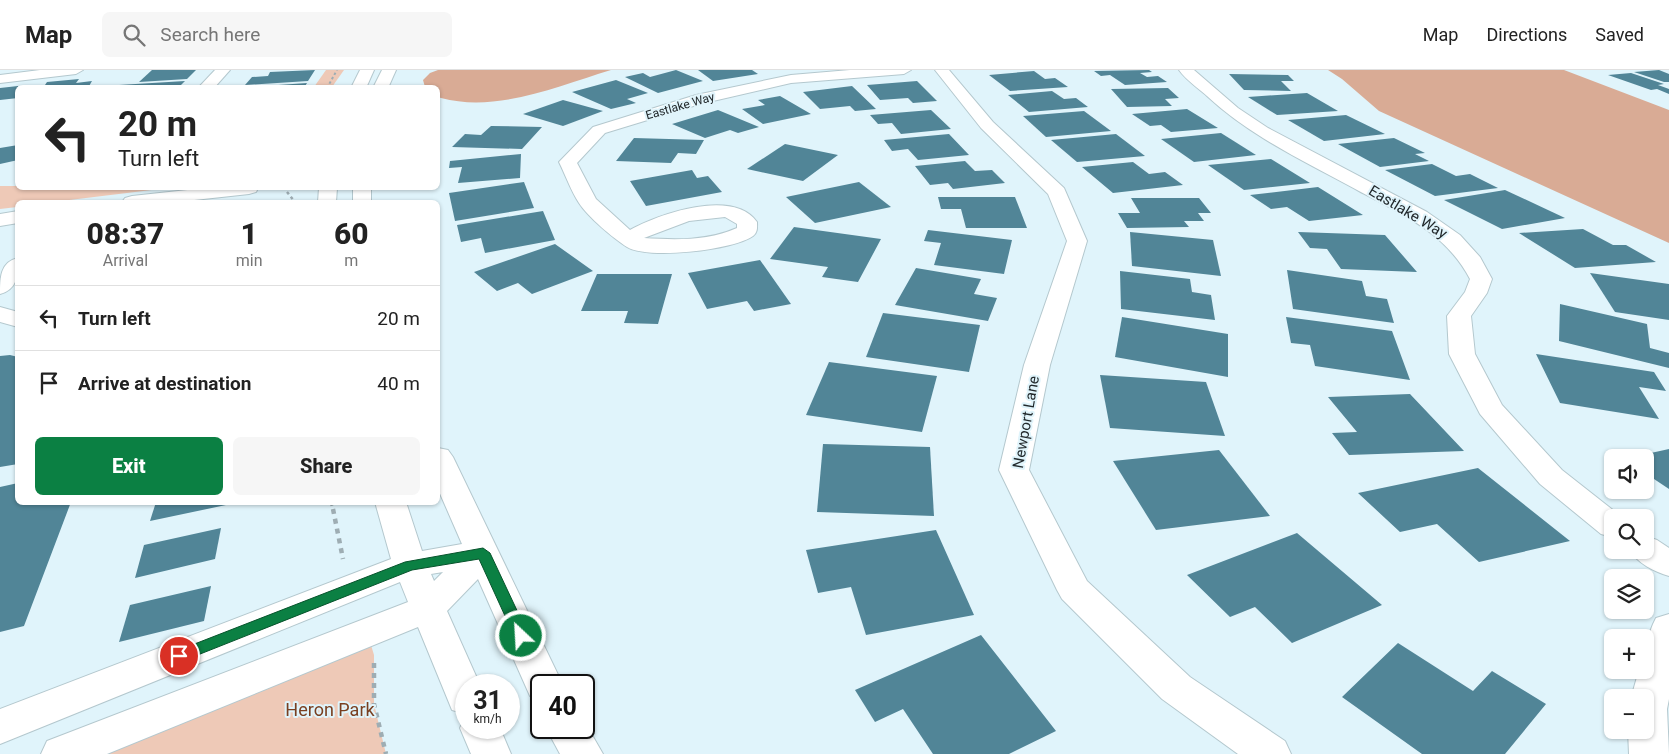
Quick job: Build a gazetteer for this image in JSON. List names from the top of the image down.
{
  "streets": {
    "street": ["Eastlake Way", "Newport Lane"]
  },
  "parks": ["Heron Park"],
  "page": {
    "header": "Map",
    "search": "Search here",
    "nav": ["Map", "Directions", "Saved"],
    "turn": ["20 m", "Turn left"],
    "eta": [
      "08:37",
      "Arrival",
      "1",
      "min",
      "60",
      "m"
    ],
    "list": [
      {
        "name": "Turn left",
        "value": "20 m"
      },
      {
        "name": "Arrive at destination",
        "value": "40 m"
      }
    ],
    "buttons": ["Exit", "Share"],
    "map_buttons": ["+", "−"],
    "speed": "31 km/h",
    "limit": "40"
  }
}
